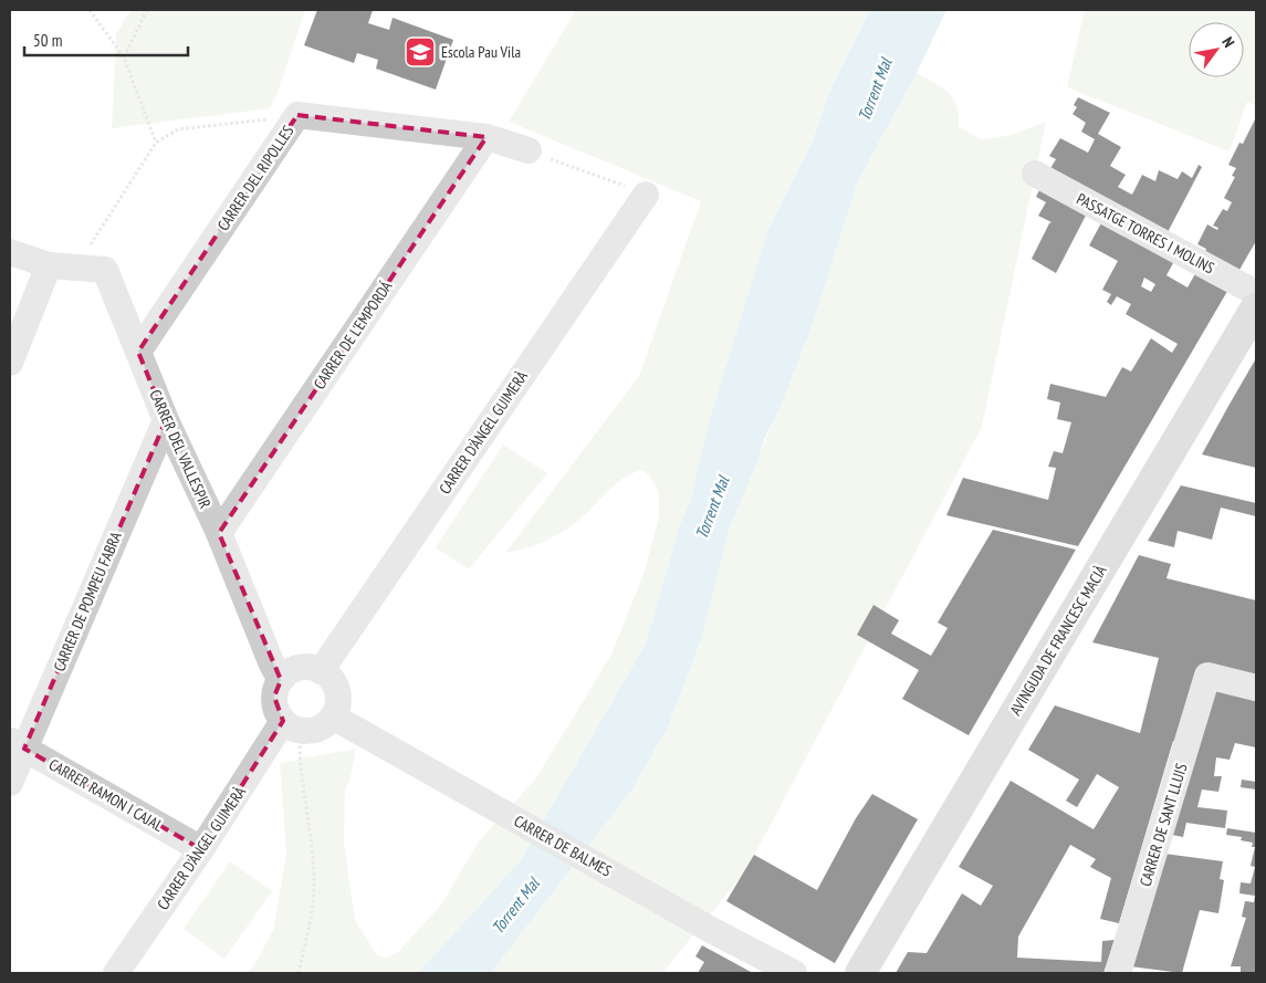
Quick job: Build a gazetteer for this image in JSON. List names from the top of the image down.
{
  "streets": {
    "street": [
      "CARRER DEL RIPOLLES",
      "PASSATGE TORRES I MOLINS",
      "CARRER DE L'EMPORDÁ",
      "CARRER D'ÀNGEL GUIMERÀ",
      "CARRER DEL VALLESPIR",
      "CARRER DE POMPEU FABRA",
      "AVINGUDA DE FRANCESC MACIÀ",
      "CARRER RAMON I CAJAL",
      "CARRER DE SANT LLUIS",
      "CARRER DE BALMES"
    ]
  },
  "crossings": [
    ["CARRER DEL RIPOLLES", "CARRER DE L'EMPORDÁ"],
    ["CARRER DEL RIPOLLES", "CARRER DEL VALLESPIR"],
    ["CARRER DE L'EMPORDÁ", "CARRER DEL VALLESPIR"],
    ["CARRER D'ÀNGEL GUIMERÀ", "CARRER DEL VALLESPIR"],
    ["CARRER D'ÀNGEL GUIMERÀ", "CARRER RAMON I CAJAL"],
    ["CARRER D'ÀNGEL GUIMERÀ", "CARRER DE BALMES"],
    ["CARRER DEL VALLESPIR", "CARRER DE POMPEU FABRA"],
    ["CARRER DEL VALLESPIR", "CARRER DE BALMES"],
    ["CARRER DE POMPEU FABRA", "CARRER RAMON I CAJAL"]
  ],
  "water": ["Torrent Mal"],
  "places": {
    "school or university": ["Escola Pau Vila"]
  },
  "scale_bar": "50 m",
  "north": "top right"
}
